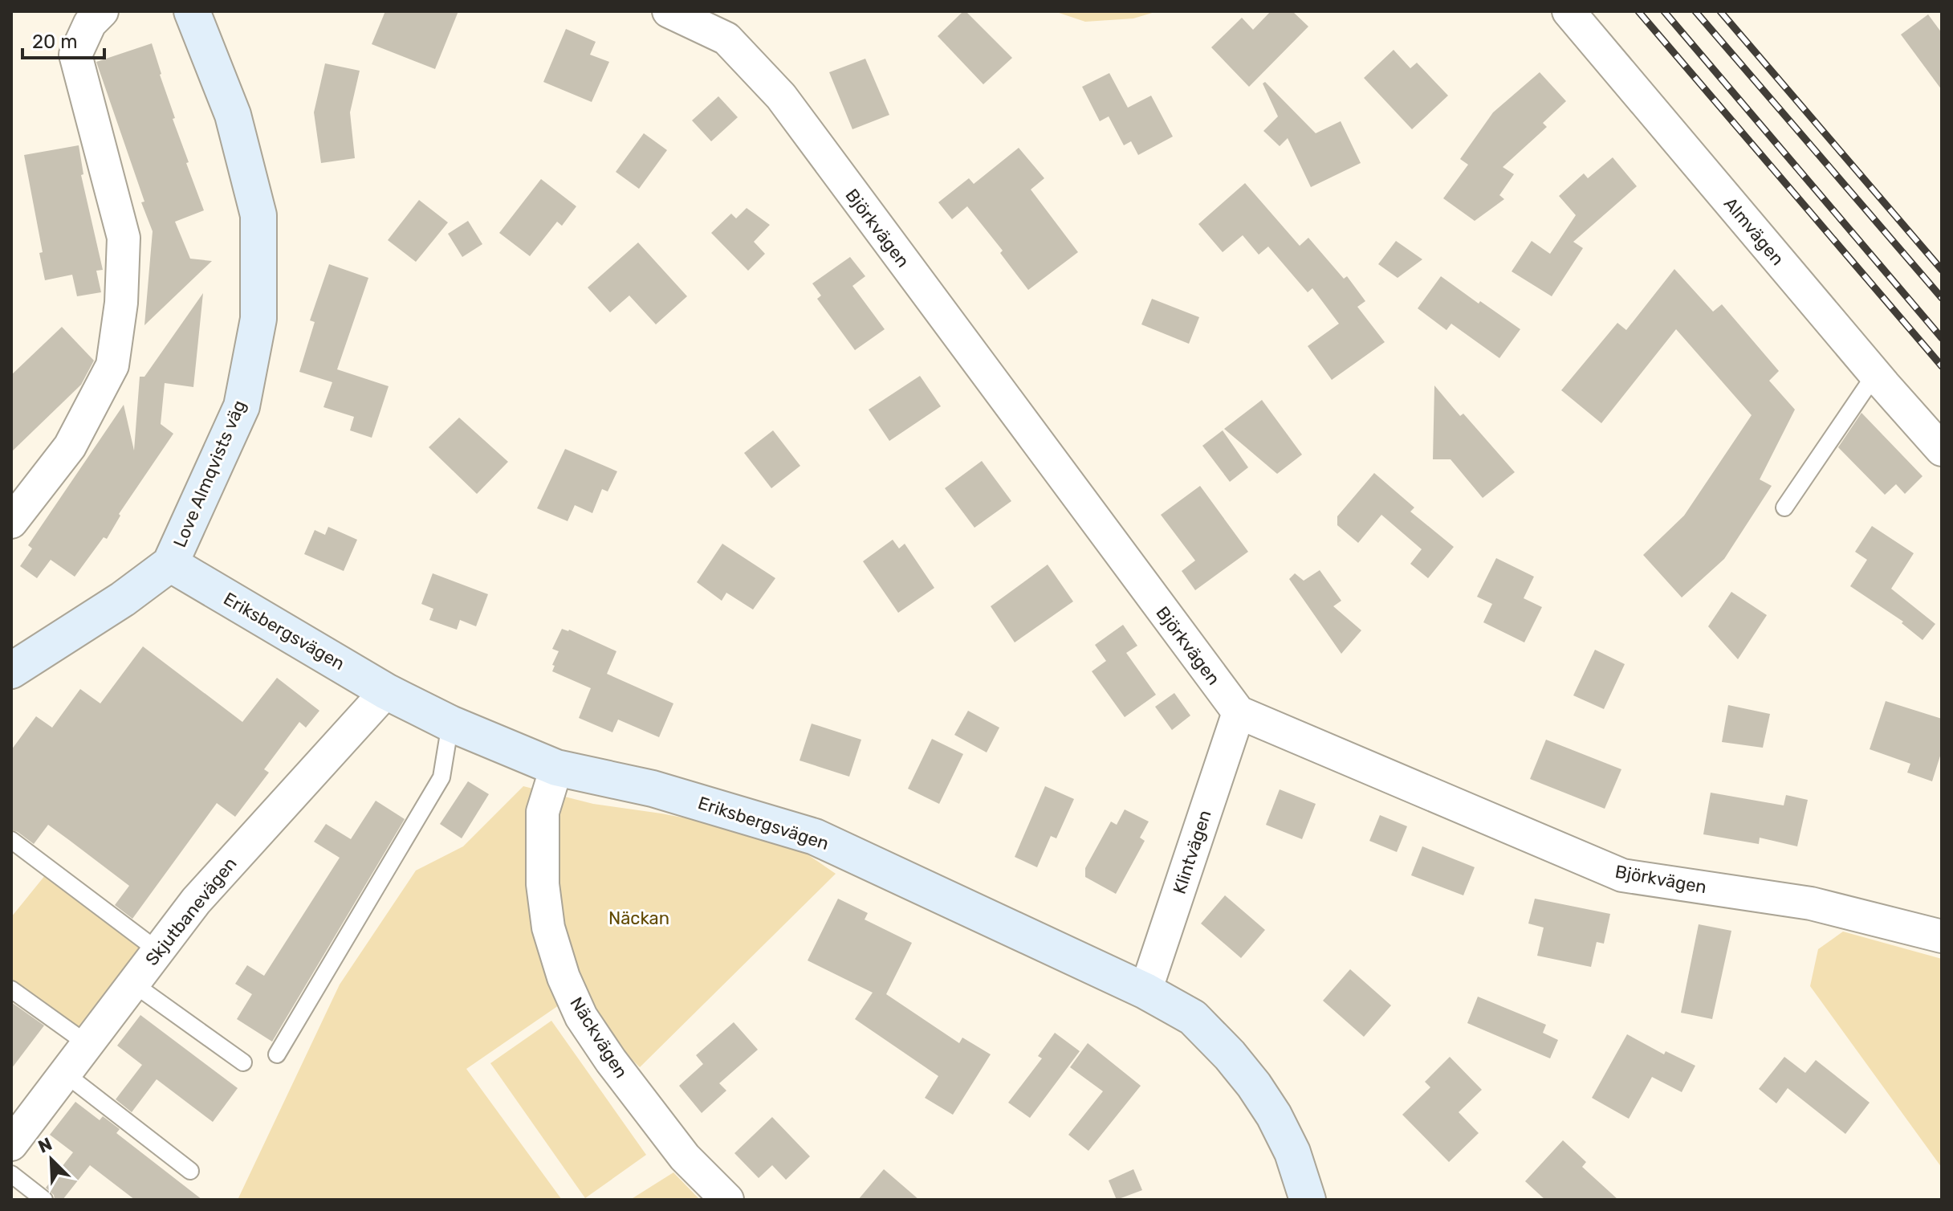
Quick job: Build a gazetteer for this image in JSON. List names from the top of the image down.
{
  "streets": {
    "street": [
      "Björkvägen",
      "Almvägen",
      "Love Almqvists väg",
      "Eriksbergsvägen",
      "Klintvägen",
      "Skjutbanevägen",
      "Näckvägen"
    ]
  },
  "crossings": [
    ["Björkvägen", "Klintvägen"],
    ["Love Almqvists väg", "Eriksbergsvägen"],
    ["Eriksbergsvägen", "Klintvägen"],
    ["Eriksbergsvägen", "Skjutbanevägen"],
    ["Eriksbergsvägen", "Näckvägen"]
  ],
  "parks": ["Näckan"],
  "scale_bar": "20 m",
  "north": "top left"
}
